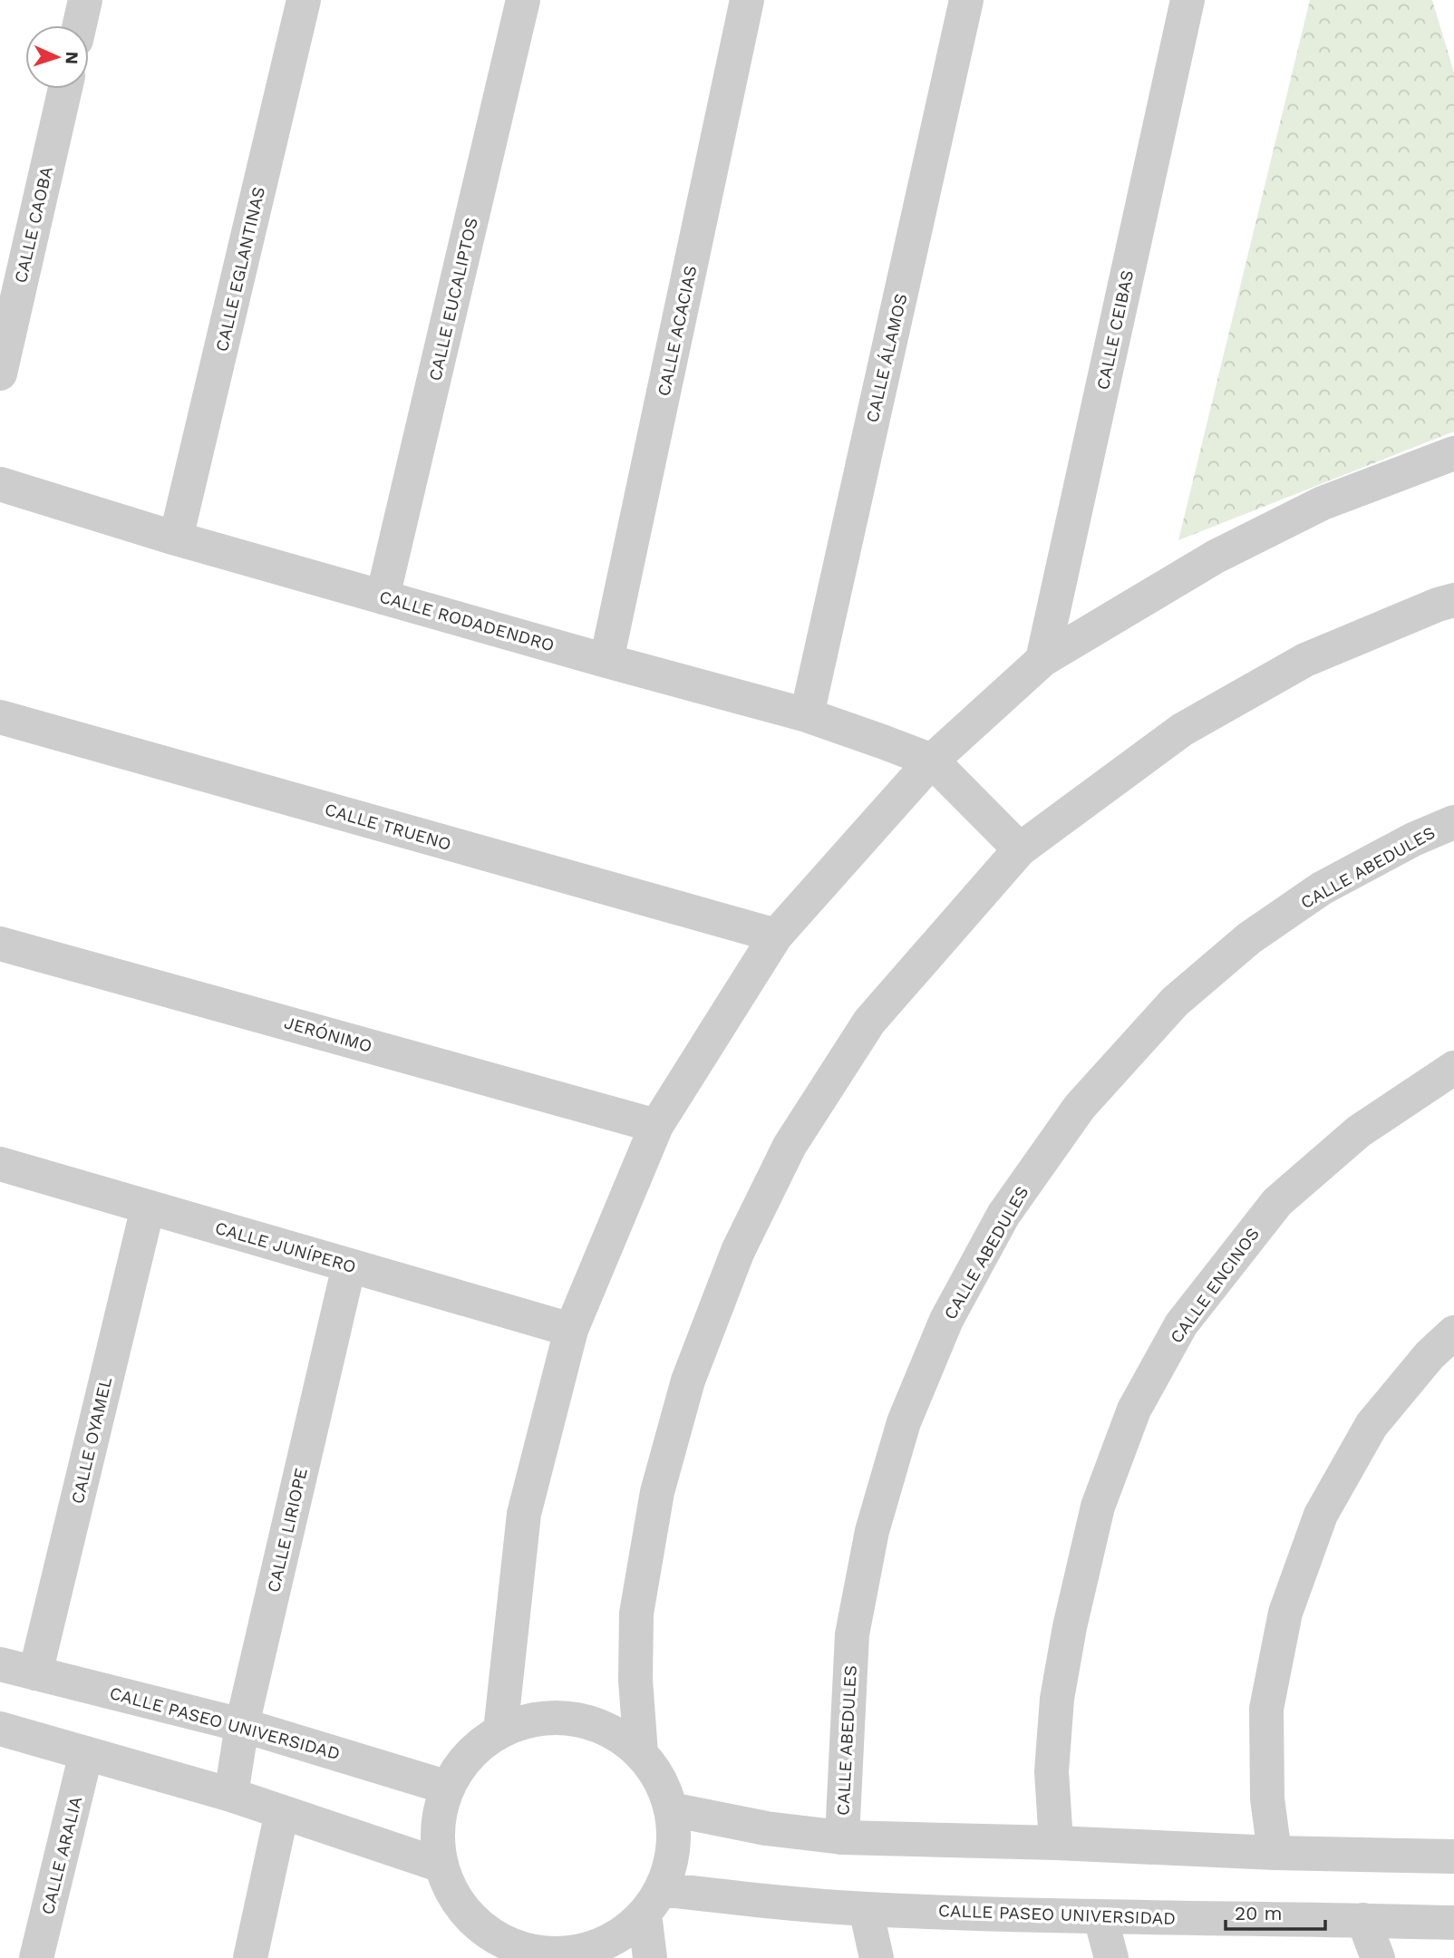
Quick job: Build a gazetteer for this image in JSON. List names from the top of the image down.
{
  "streets": {
    "street": [
      "CALLE CAOBA",
      "CALLE EGLANTINAS",
      "CALLE EUCALIPTOS",
      "CALLE CEIBAS",
      "CALLE ACACIAS",
      "CALLE ÁLAMOS",
      "CALLE RODADENDRO",
      "CALLE TRUENO",
      "CALLE ABEDULES",
      "JERÓNIMO",
      "CALLE JUNÍPERO",
      "CALLE ENCINOS",
      "CALLE OYAMEL",
      "CALLE LIRIOPE",
      "CALLE PASEO UNIVERSIDAD",
      "CALLE ARALIA"
    ]
  },
  "crossings": [
    ["CALLE EGLANTINAS", "CALLE RODADENDRO"],
    ["CALLE EUCALIPTOS", "CALLE RODADENDRO"],
    ["CALLE ACACIAS", "CALLE RODADENDRO"],
    ["CALLE ÁLAMOS", "CALLE RODADENDRO"],
    ["CALLE JUNÍPERO", "CALLE OYAMEL"],
    ["CALLE JUNÍPERO", "CALLE LIRIOPE"],
    ["CALLE OYAMEL", "CALLE PASEO UNIVERSIDAD"],
    ["CALLE LIRIOPE", "CALLE PASEO UNIVERSIDAD"]
  ],
  "scale_bar": "20 m",
  "north": "right"
}
